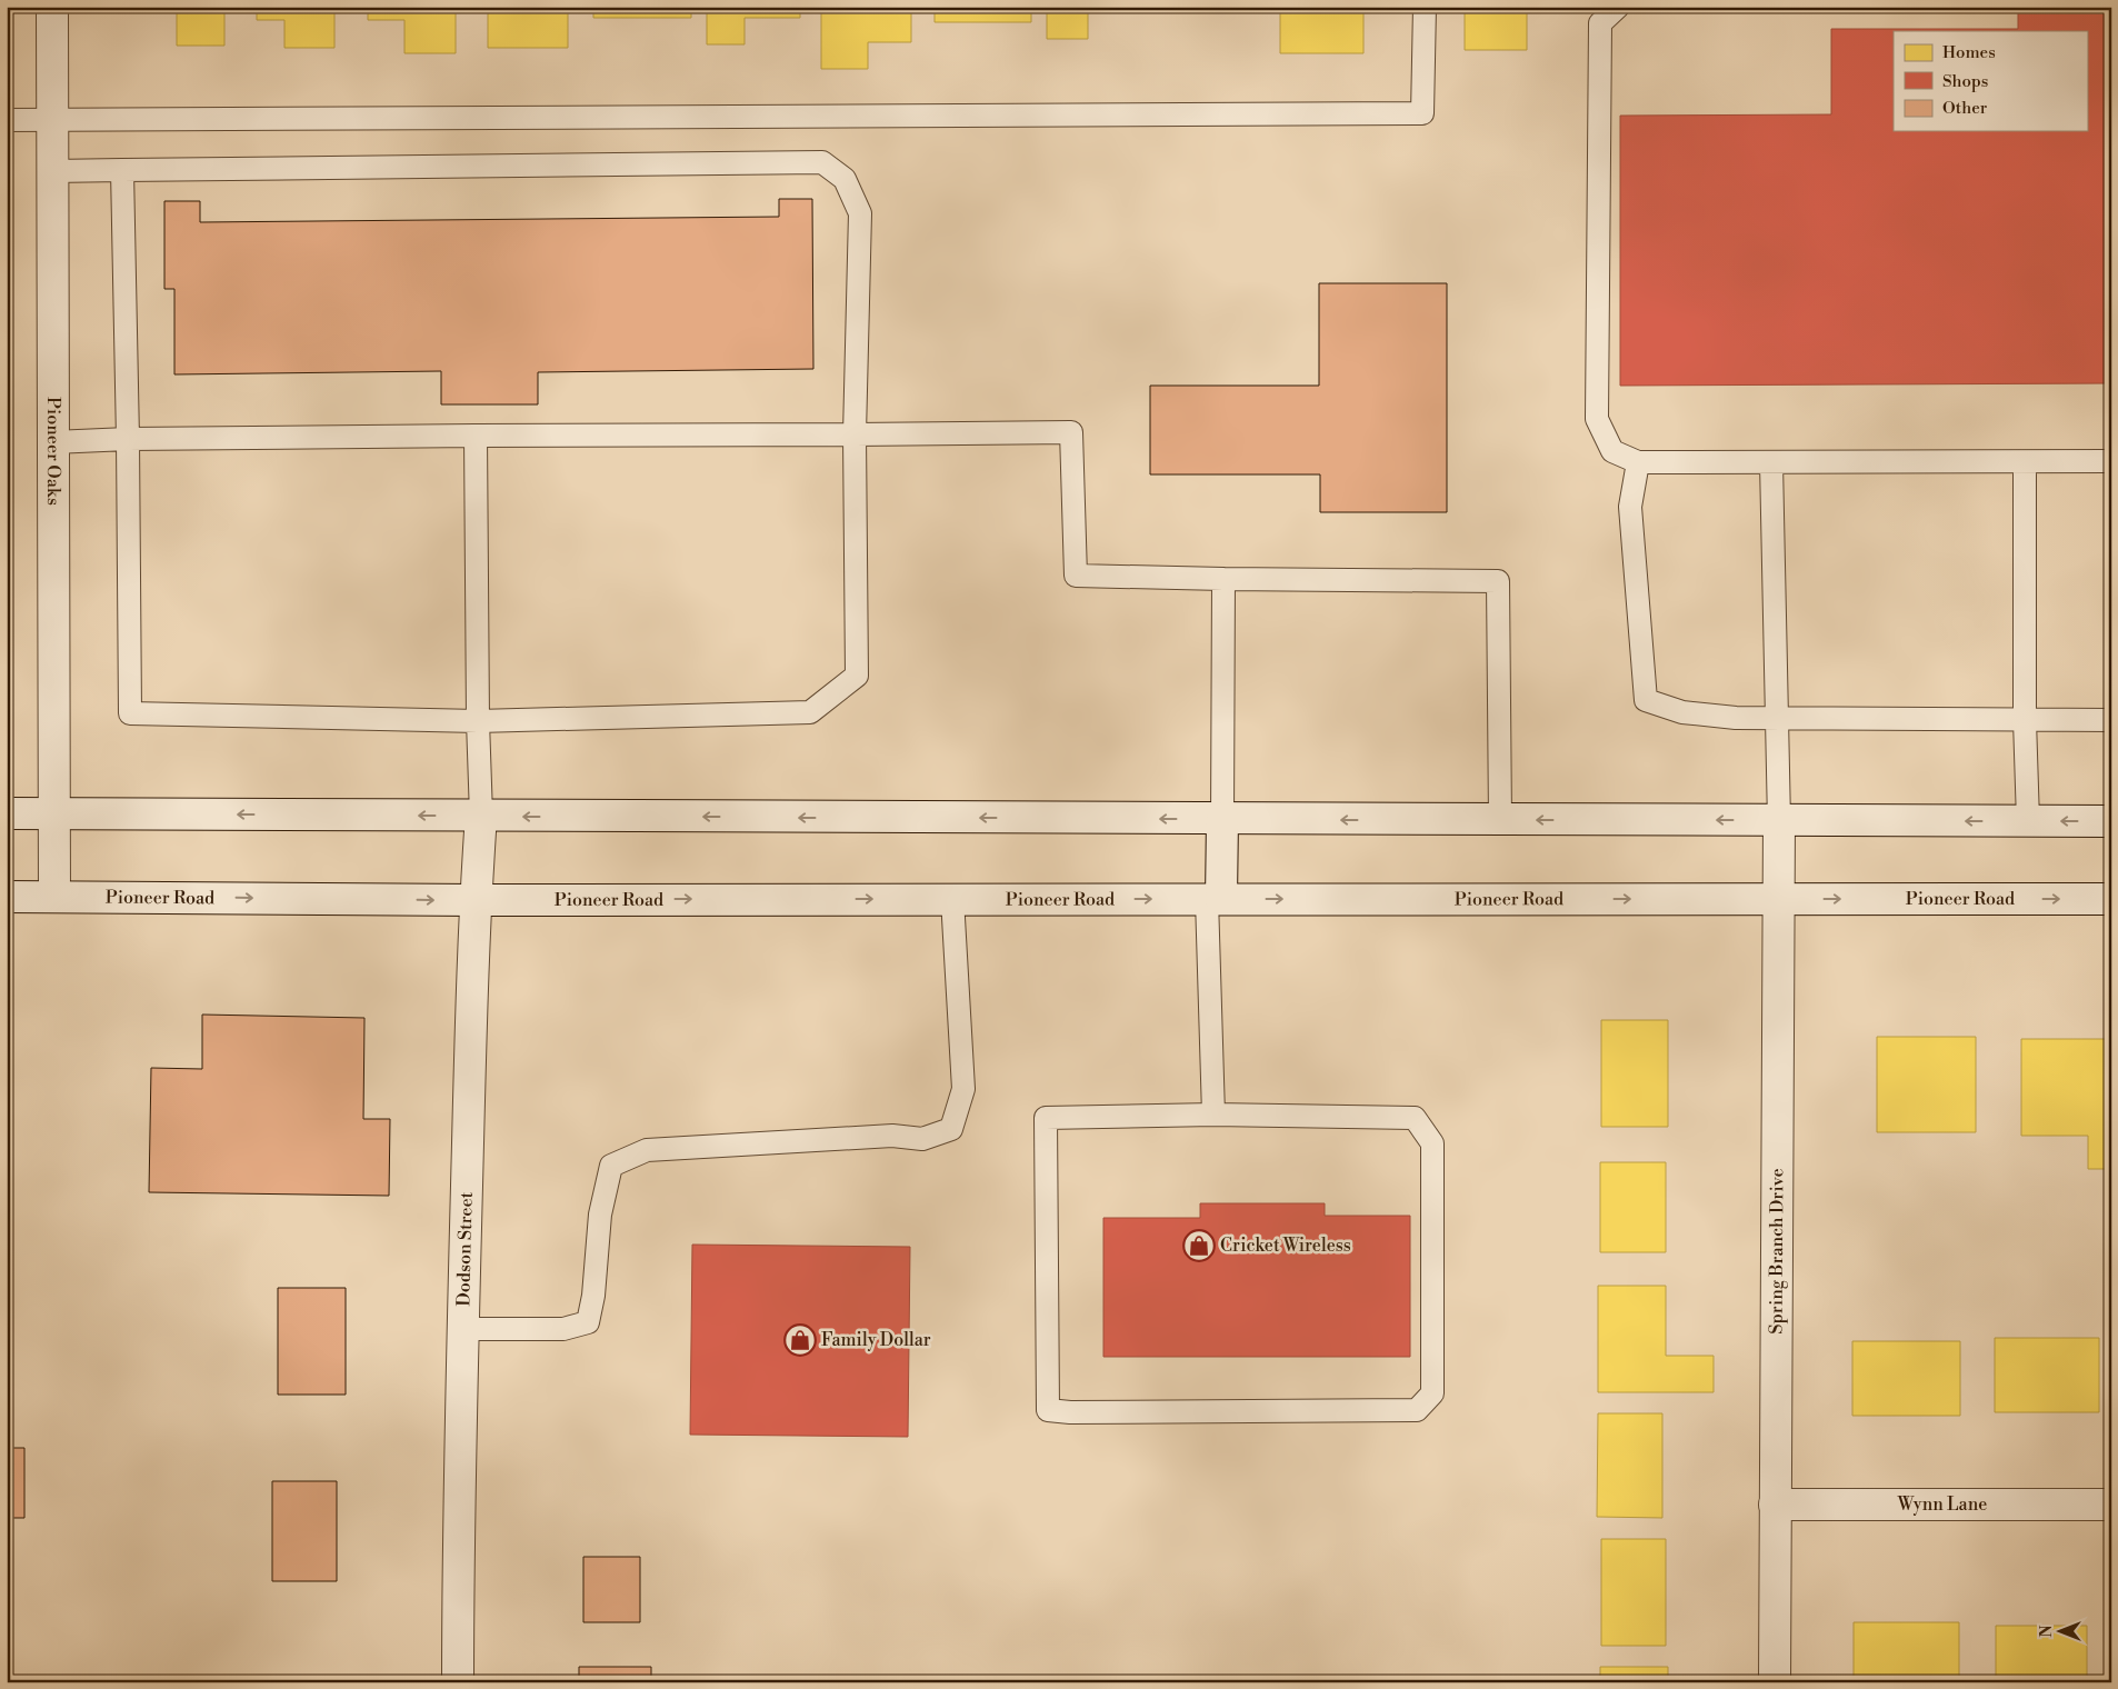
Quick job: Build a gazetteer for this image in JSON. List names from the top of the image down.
{
  "streets": {
    "main road": [
      "Pioneer Oaks",
      "Pioneer Road",
      "Dodson Street",
      "Spring Branch Drive",
      "Wynn Lane"
    ]
  },
  "crossings": [
    ["Pioneer Oaks", "Pioneer Road"],
    ["Pioneer Road", "Dodson Street"],
    ["Pioneer Road", "Spring Branch Drive"],
    ["Spring Branch Drive", "Wynn Lane"]
  ],
  "places": {
    "shop": ["Cricket Wireless", "Family Dollar"]
  },
  "legend": ["Homes", "Shops", "Other"],
  "north": "left"
}
